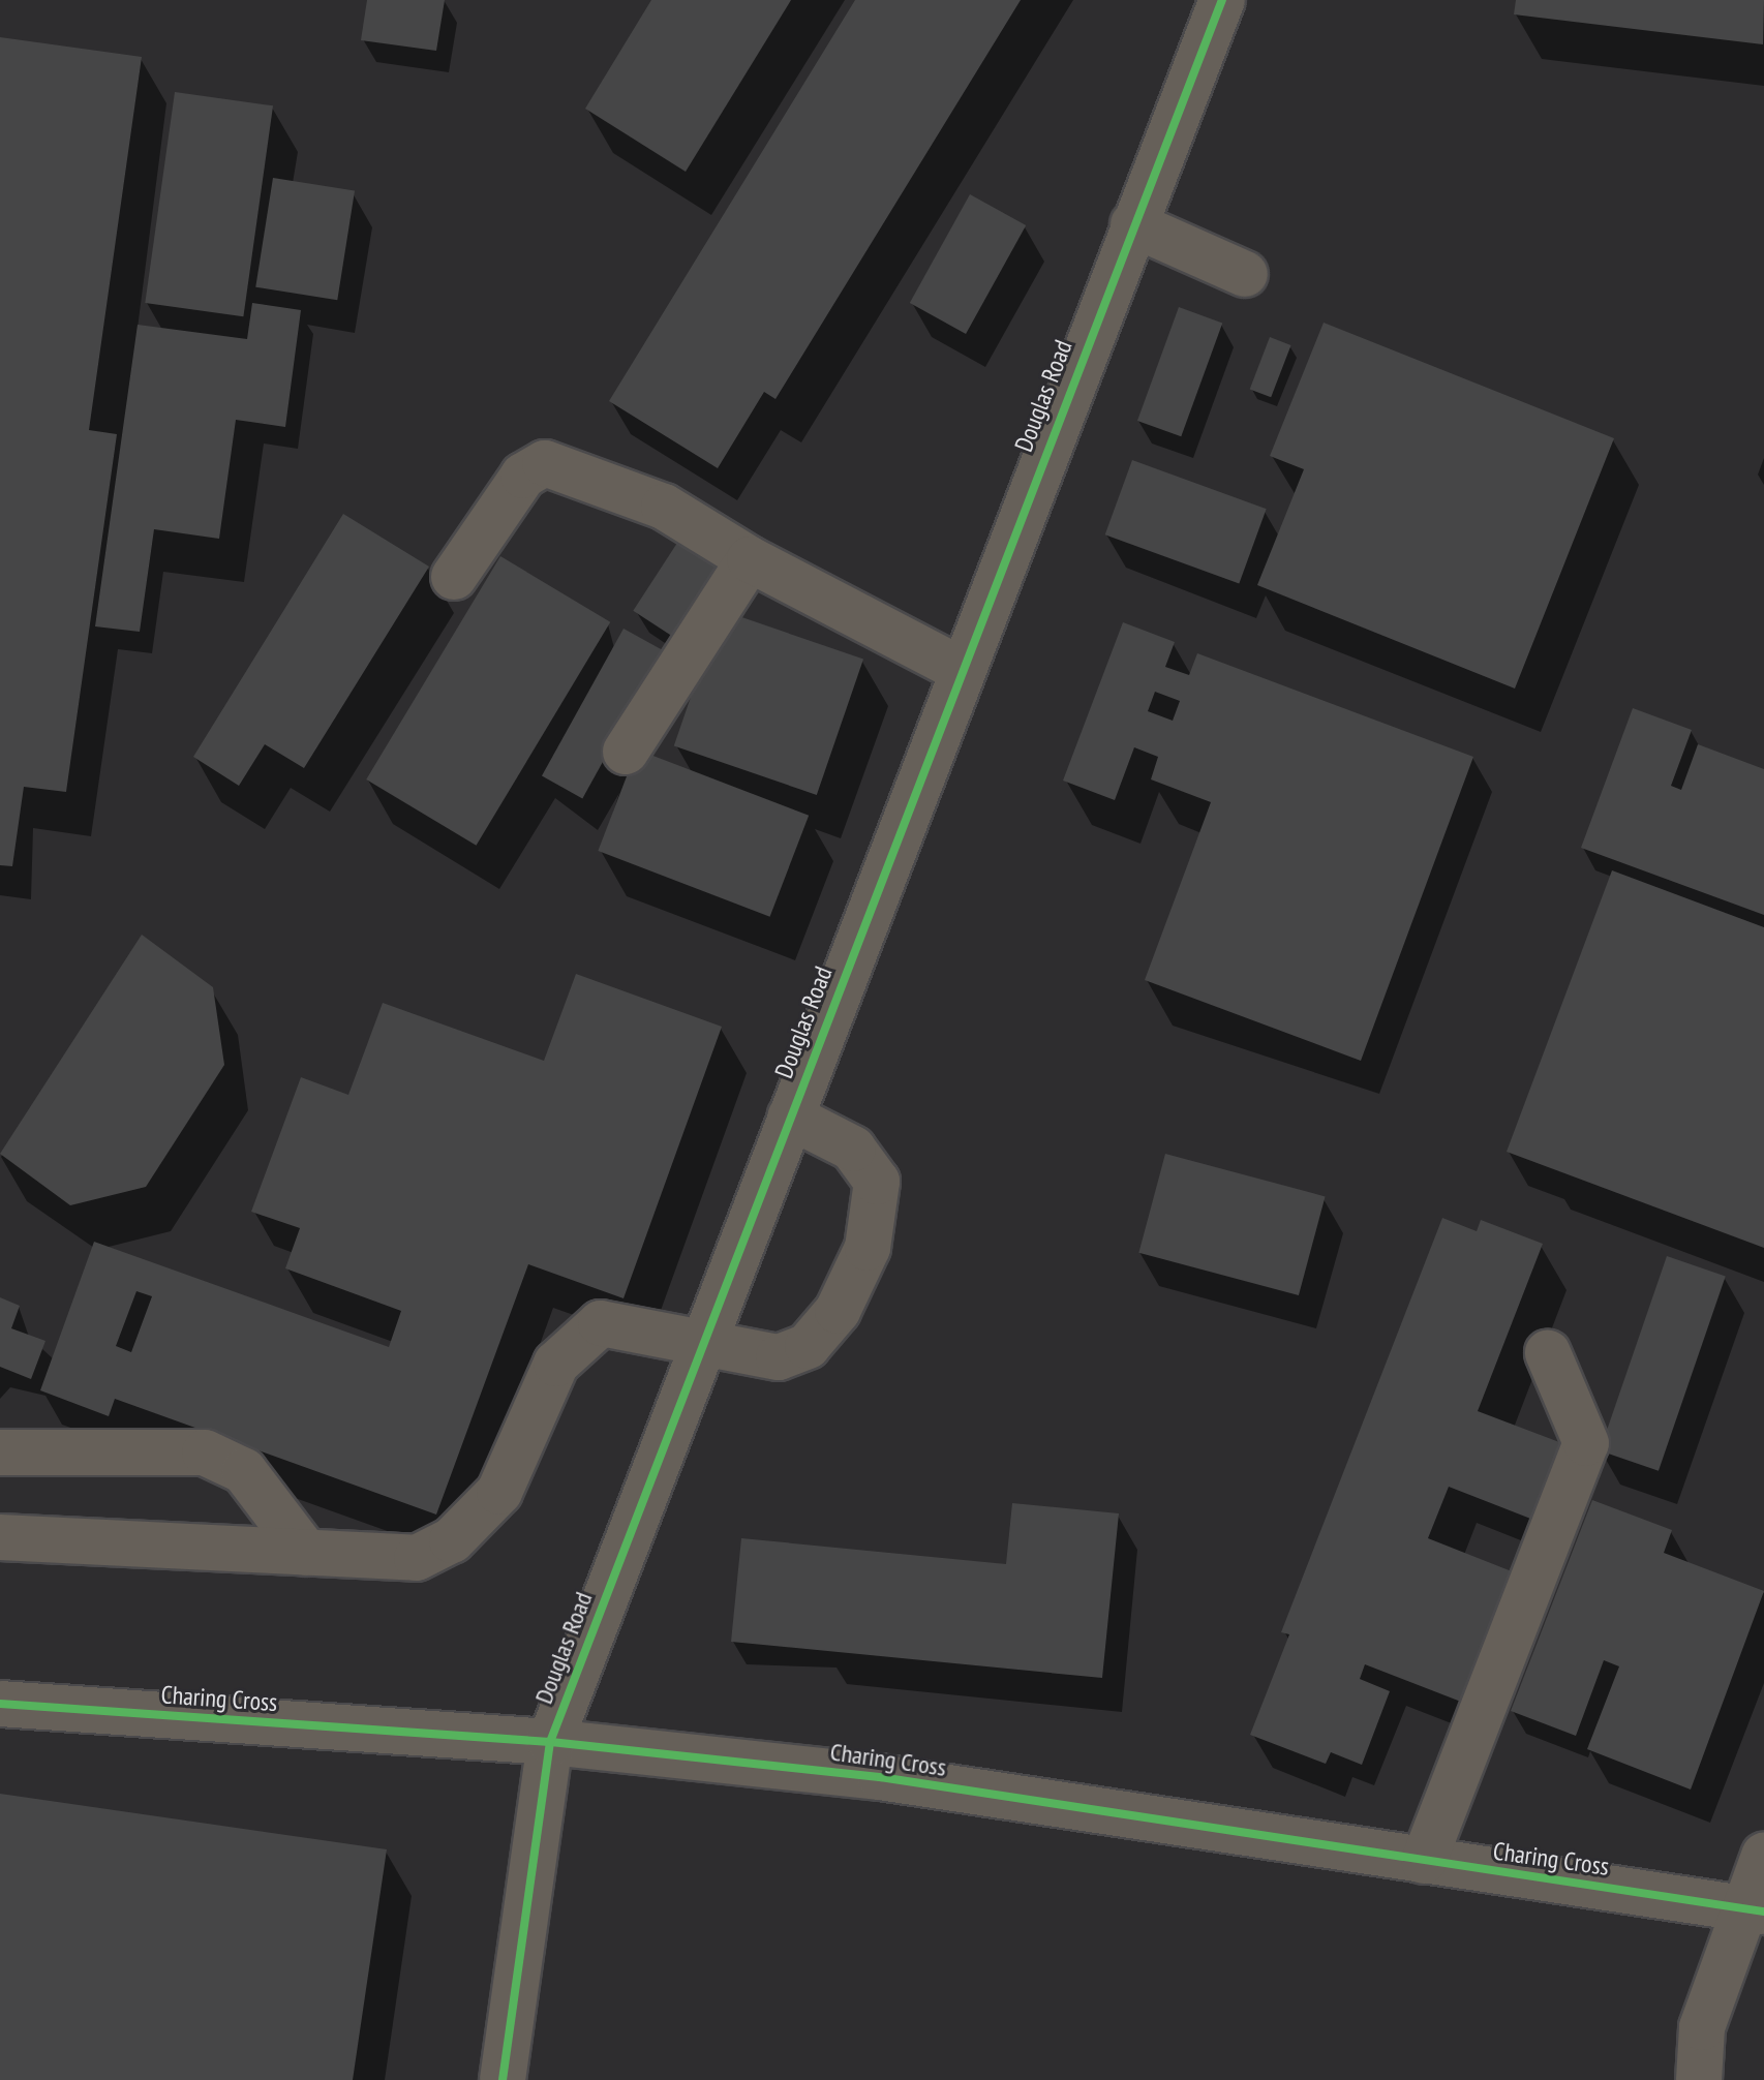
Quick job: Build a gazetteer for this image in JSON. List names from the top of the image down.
{
  "streets": {
    "street": ["Douglas Road", "Charing Cross"]
  },
  "crossings": [
    ["Douglas Road", "Charing Cross"]
  ]
}
